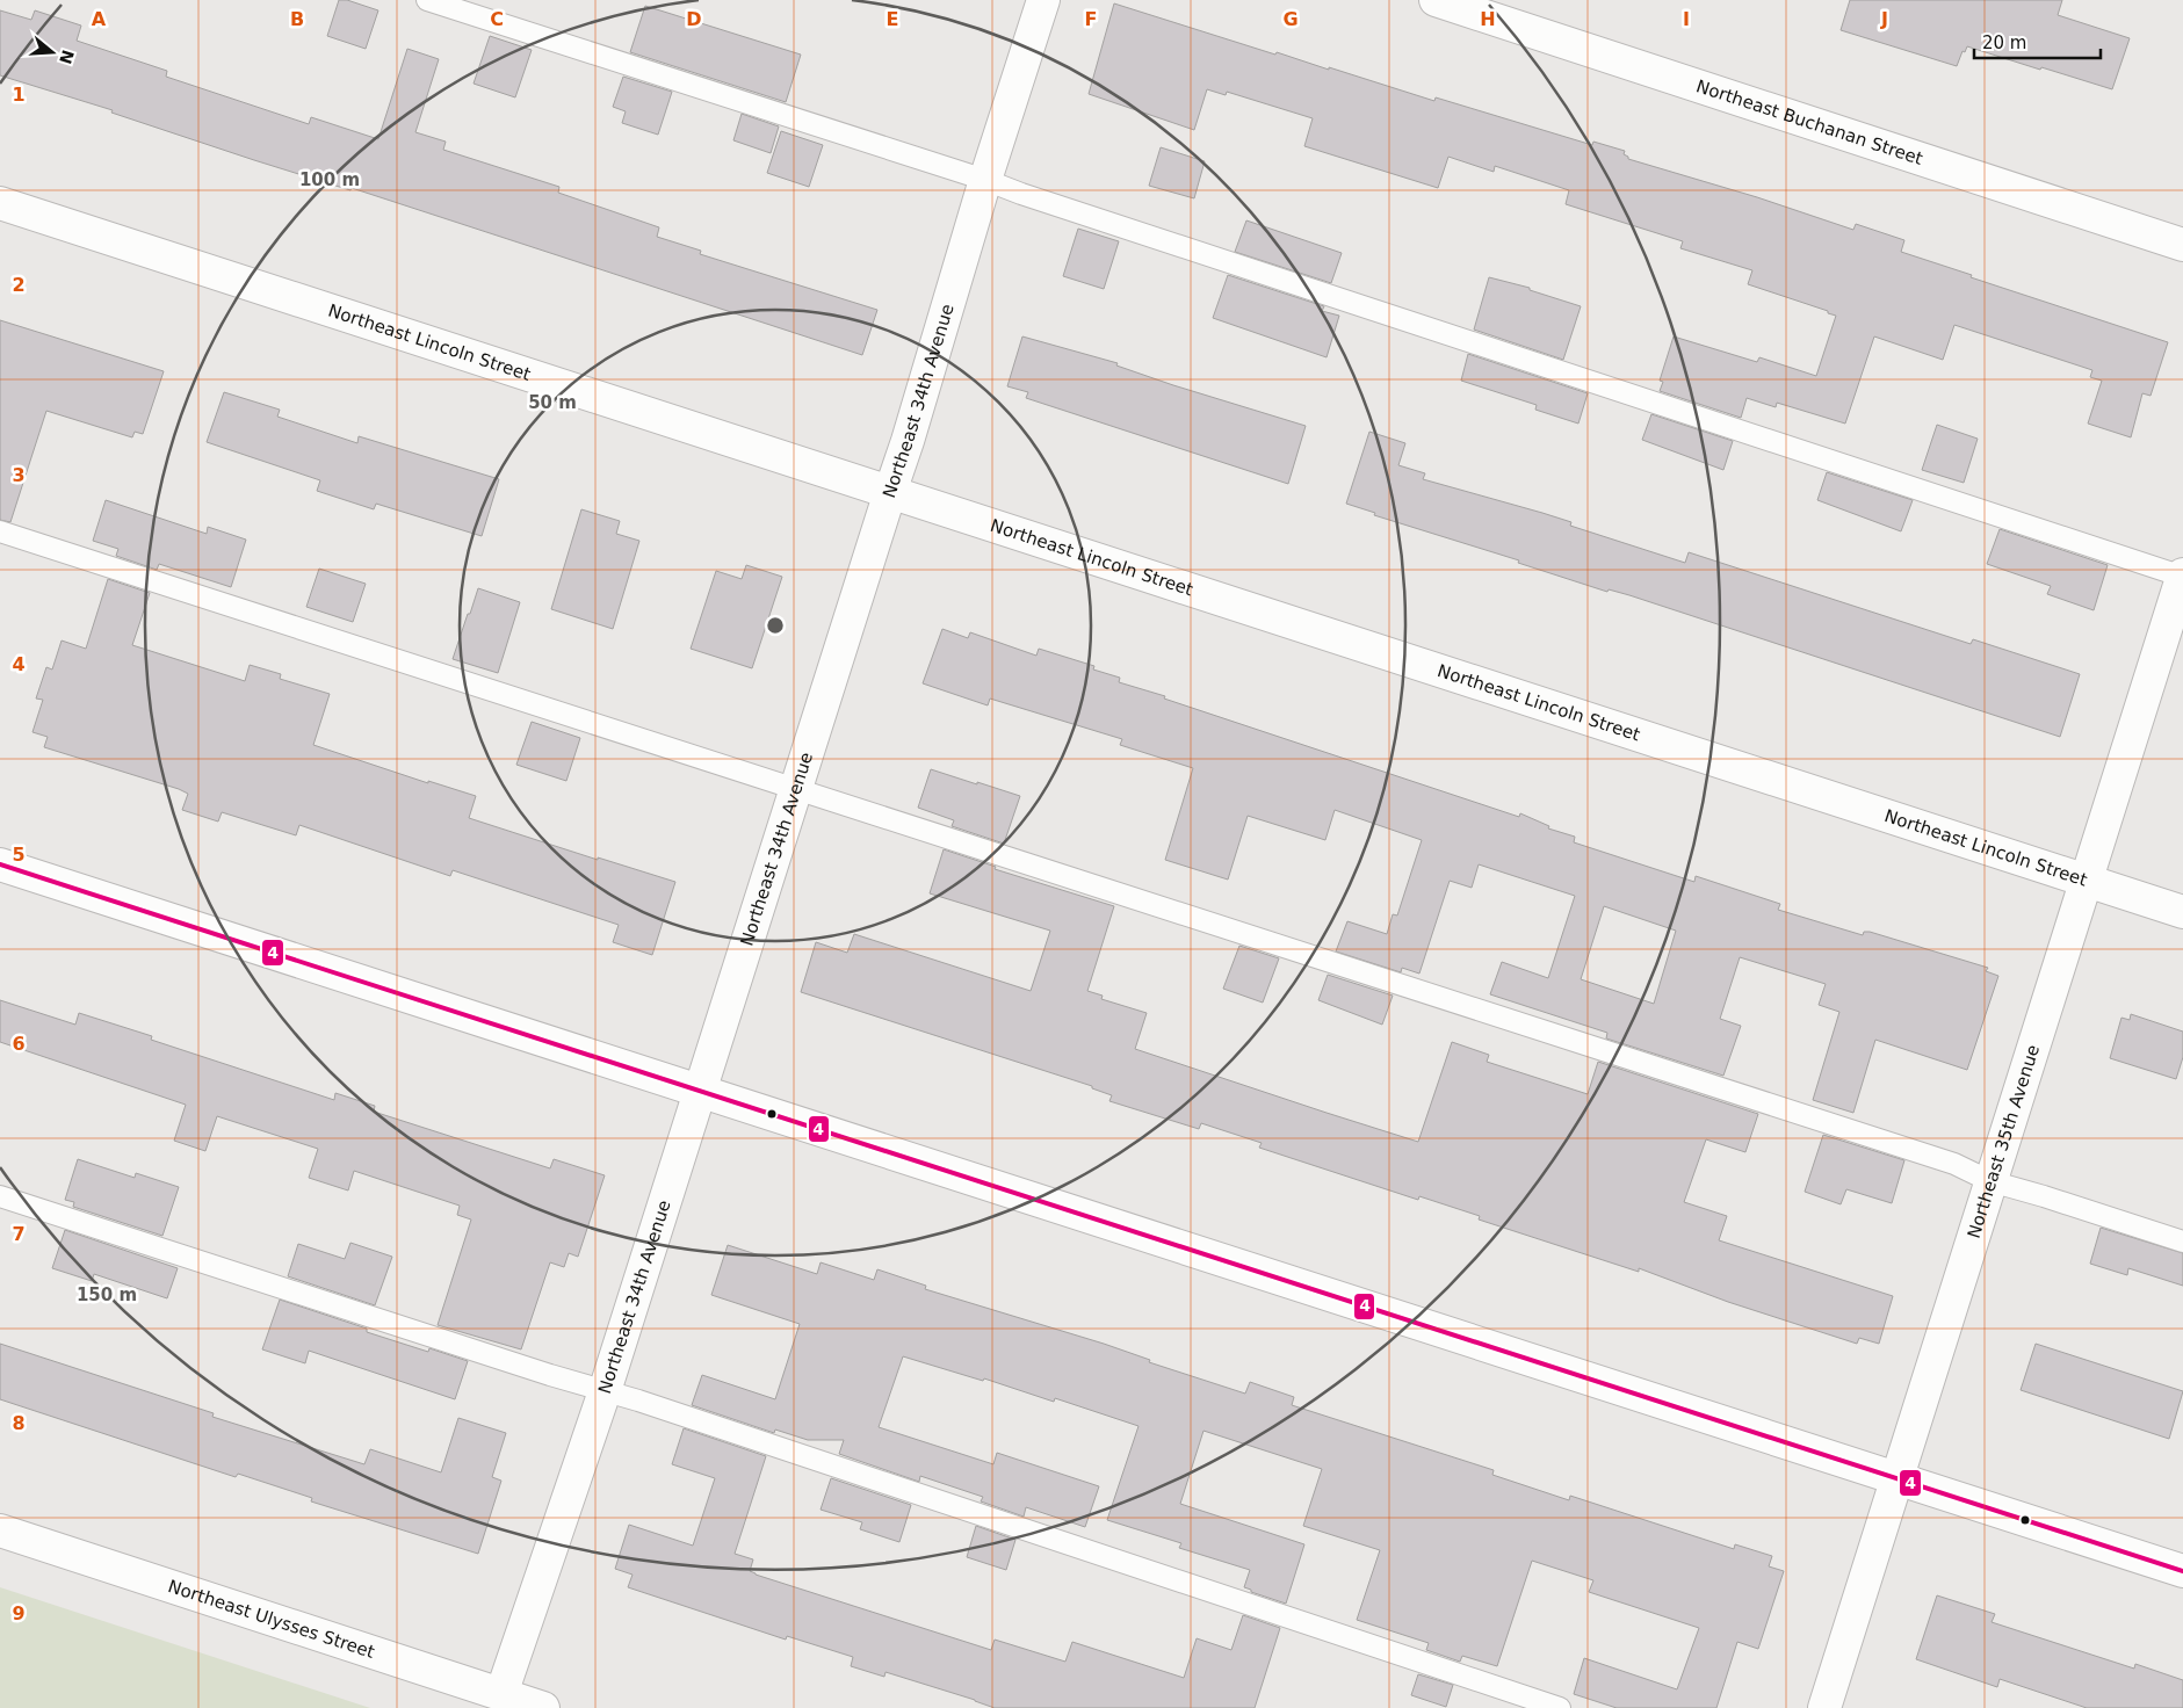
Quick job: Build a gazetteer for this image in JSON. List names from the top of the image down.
{
  "streets": {
    "street": [
      "Northeast Buchanan Street",
      "Northeast Lincoln Street",
      "Northeast 34th Avenue",
      "Northeast 35th Avenue",
      "Northeast Ulysses Street"
    ]
  },
  "crossings": [
    ["Northeast Lincoln Street", "Northeast 34th Avenue"],
    ["Northeast Lincoln Street", "Northeast 35th Avenue"],
    ["Northeast 34th Avenue", "Northeast Ulysses Street"]
  ],
  "lines": ["transit line 4"],
  "scale_bar": "20 m",
  "north": "right",
  "grid": {
    "columns": [
      "A",
      "B",
      "C",
      "D",
      "E",
      "F",
      "G",
      "H",
      "I",
      "J"
    ],
    "rows": [
      "1",
      "2",
      "3",
      "4",
      "5",
      "6",
      "7",
      "8",
      "9"
    ]
  },
  "rings": ["100 m", "50 m", "150 m"]
}
